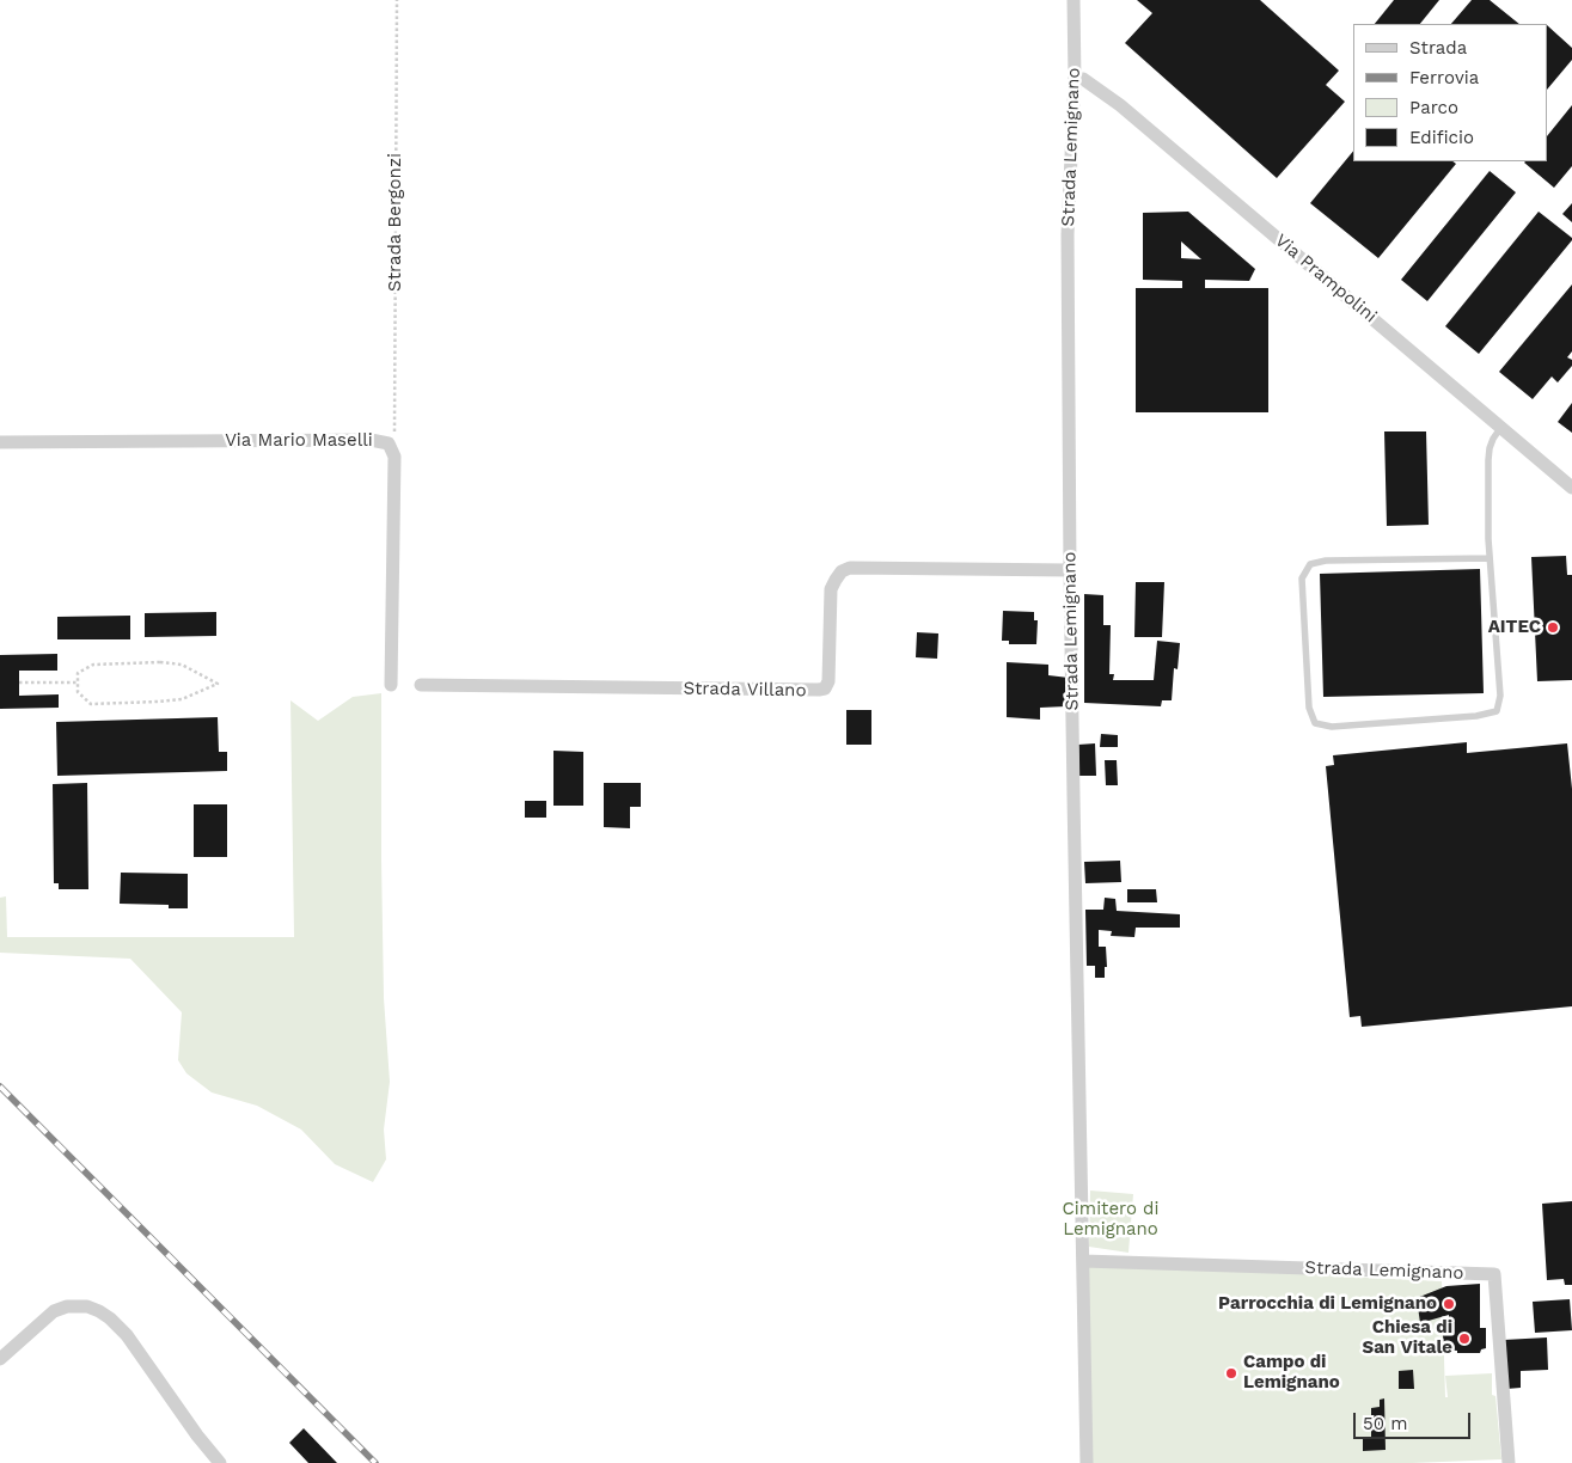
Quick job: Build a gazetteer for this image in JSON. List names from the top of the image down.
{
  "streets": {
    "street": [
      "Strada Lemignano",
      "Via Prampolini",
      "Via Mario Maselli",
      "Strada Villano"
    ],
    "path": ["Strada Bergonzi"]
  },
  "crossings": [
    ["Strada Lemignano", "Via Prampolini"],
    ["Strada Lemignano", "Strada Villano"],
    ["Strada Bergonzi", "Via Mario Maselli"]
  ],
  "parks": ["Cimitero di Lemignano"],
  "places": [
    "AITEC",
    "Parrocchia di Lemignano",
    "Chiesa di San Vitale",
    "Campo di Lemignano"
  ],
  "legend": [
    "Strada",
    "Ferrovia",
    "Parco",
    "Edificio"
  ],
  "scale_bar": "50 m"
}
